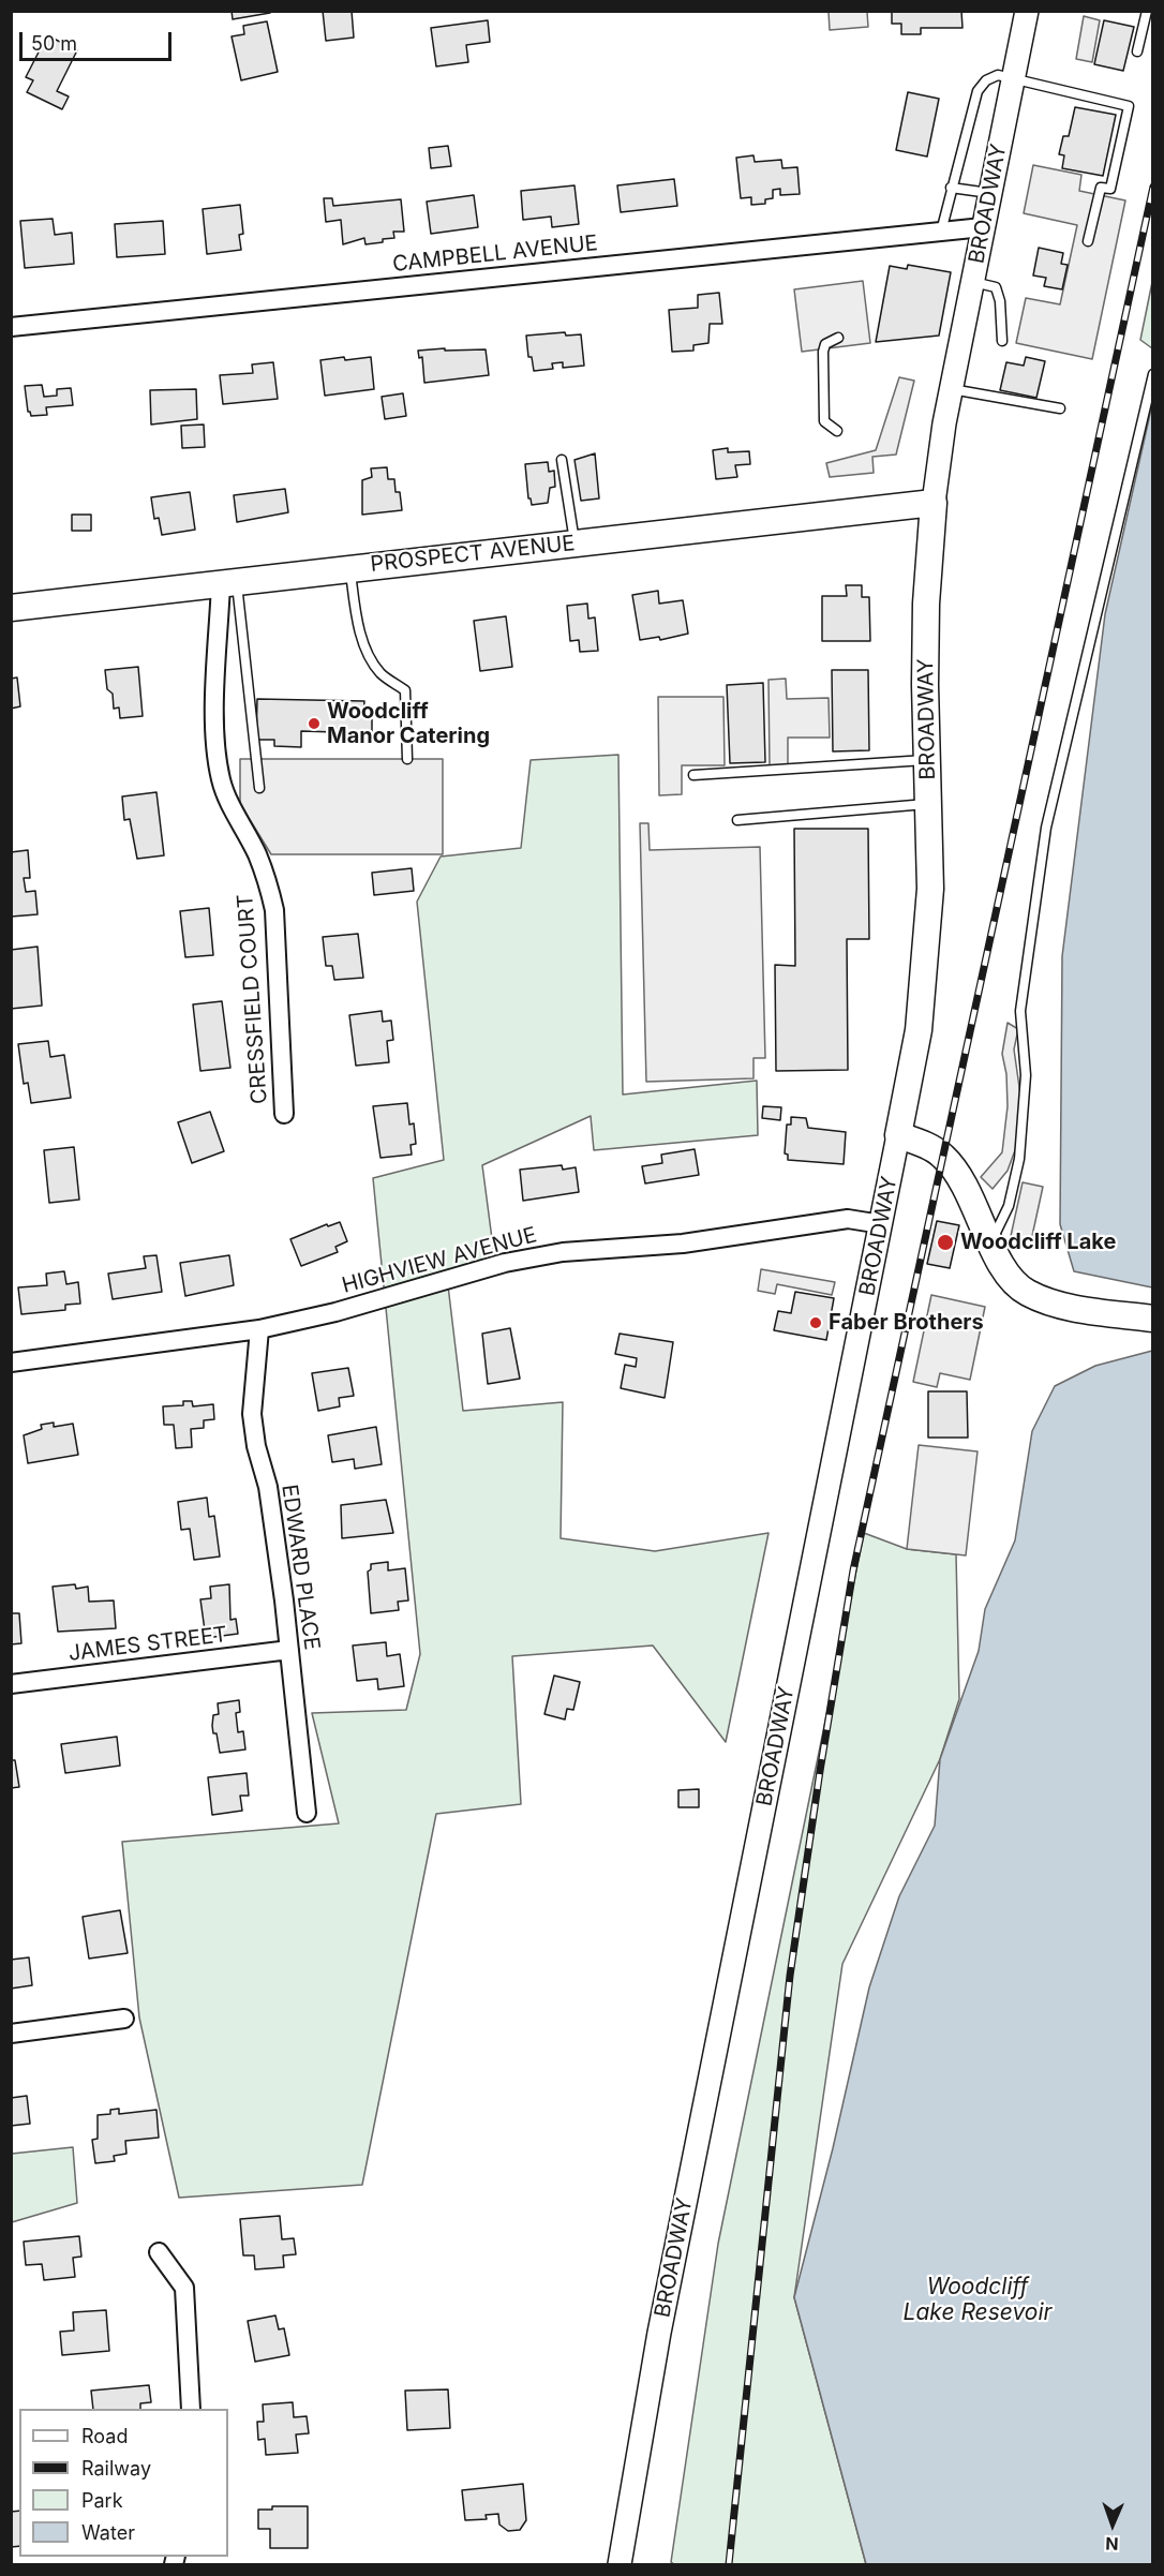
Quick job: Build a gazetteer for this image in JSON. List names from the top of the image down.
{
  "streets": {
    "main road": ["BROADWAY", "PROSPECT AVENUE"],
    "street": [
      "CAMPBELL AVENUE",
      "CRESSFIELD COURT",
      "HIGHVIEW AVENUE",
      "EDWARD PLACE",
      "JAMES STREET"
    ]
  },
  "crossings": [
    ["BROADWAY", "CAMPBELL AVENUE"],
    ["BROADWAY", "PROSPECT AVENUE"],
    ["BROADWAY", "HIGHVIEW AVENUE"],
    ["PROSPECT AVENUE", "CRESSFIELD COURT"],
    ["HIGHVIEW AVENUE", "EDWARD PLACE"],
    ["EDWARD PLACE", "JAMES STREET"]
  ],
  "water": ["Woodcliff Lake Resevoir"],
  "places": ["Woodcliff Manor Catering", "Woodcliff Lake", "Faber Brothers"],
  "legend": [
    "Road",
    "Railway",
    "Park",
    "Water"
  ],
  "scale_bar": "50 m",
  "north": "bottom"
}
